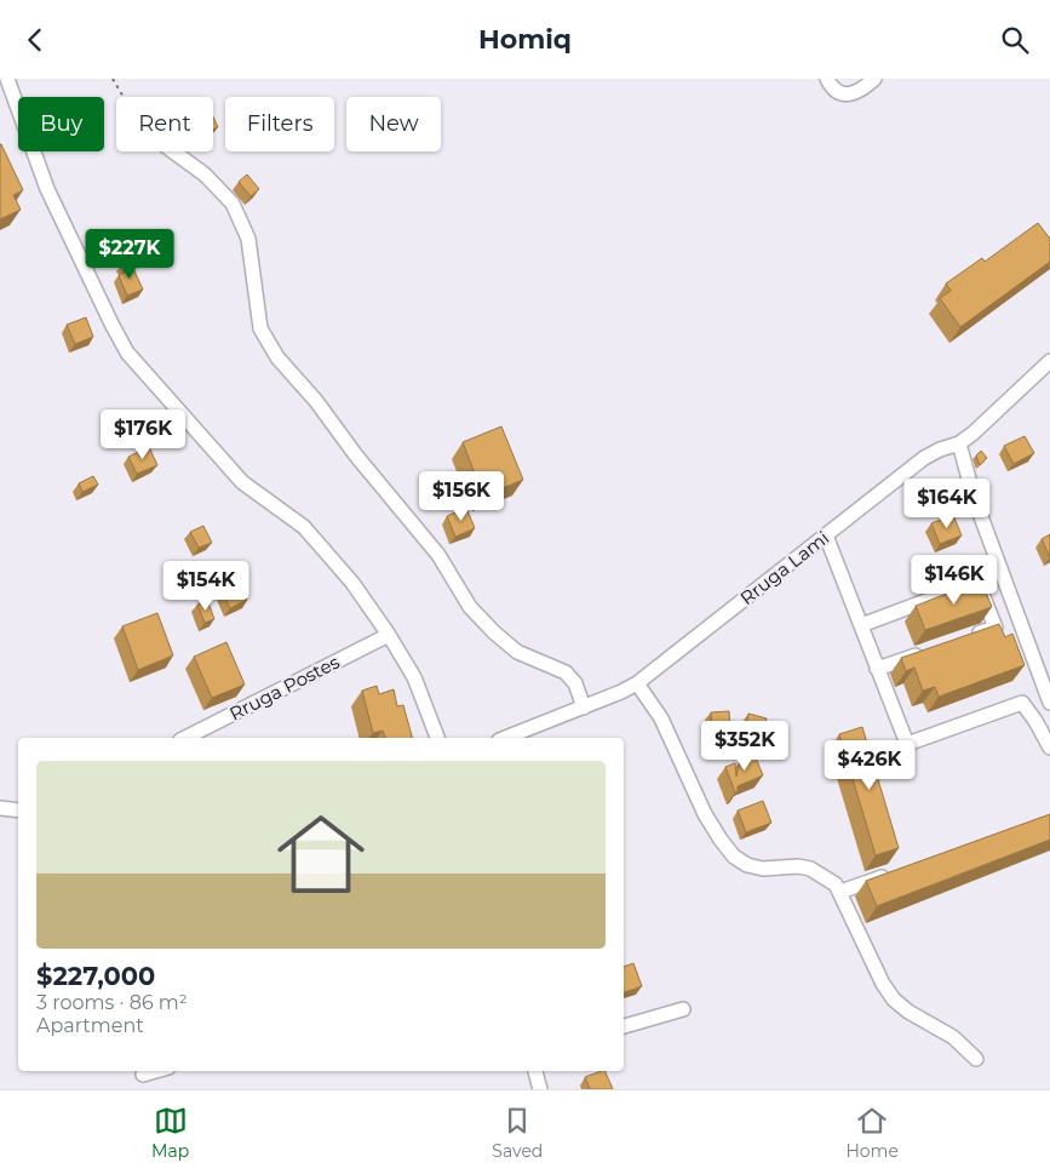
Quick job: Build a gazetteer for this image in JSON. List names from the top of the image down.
{
  "streets": {
    "street": ["Rruga Lami", "Rruga Postes"]
  },
  "page": {
    "header": "Homiq",
    "chip": [
      "Buy",
      "Rent",
      "Filters",
      "New"
    ],
    "price": [
      "$227K",
      "$176K",
      "$156K",
      "$164K",
      "$146K",
      "$154K",
      "$352K",
      "$426K"
    ],
    "list": [
      {
        "name": "$227,000",
        "note": "3 rooms · 86 m² · Apartment"
      }
    ],
    "tabs": ["Map", "Saved", "Home"]
  }
}
